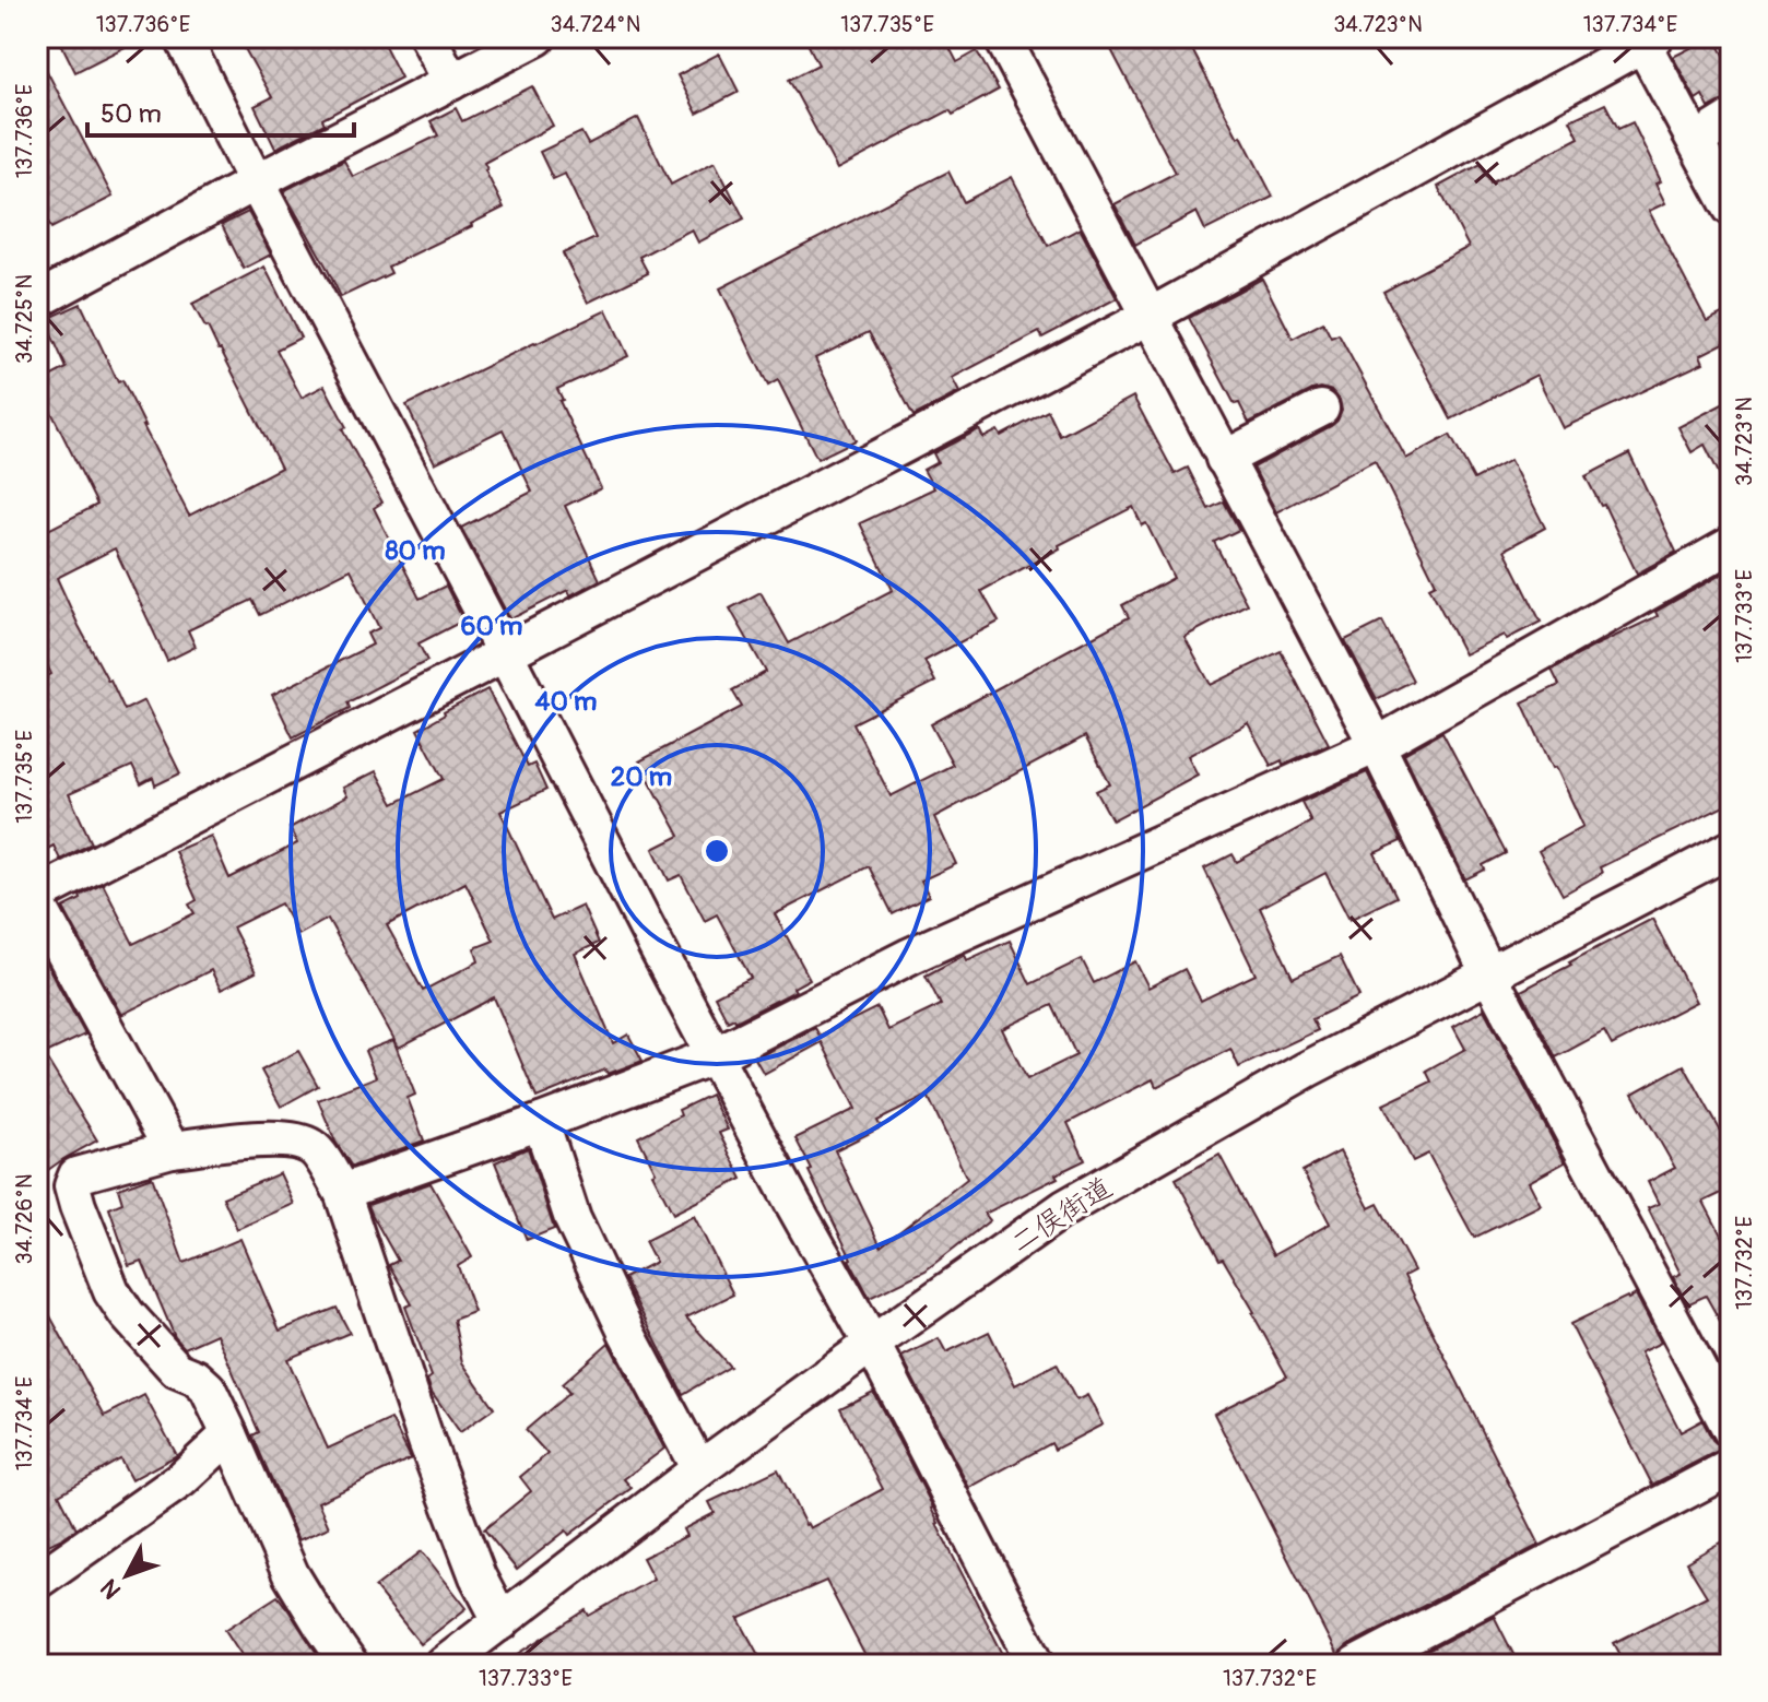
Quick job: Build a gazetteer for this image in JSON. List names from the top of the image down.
{
  "streets": {
    "street": ["二俣街道"]
  },
  "scale_bar": "50 m",
  "north": "bottom left",
  "coordinates": [
    "137.736°E",
    "34.724°N",
    "137.735°E",
    "34.723°N",
    "137.734°E",
    "34.725°N",
    "137.733°E",
    "34.726°N",
    "137.732°E"
  ],
  "rings": [
    "80 m",
    "60 m",
    "40 m",
    "20 m"
  ]
}
